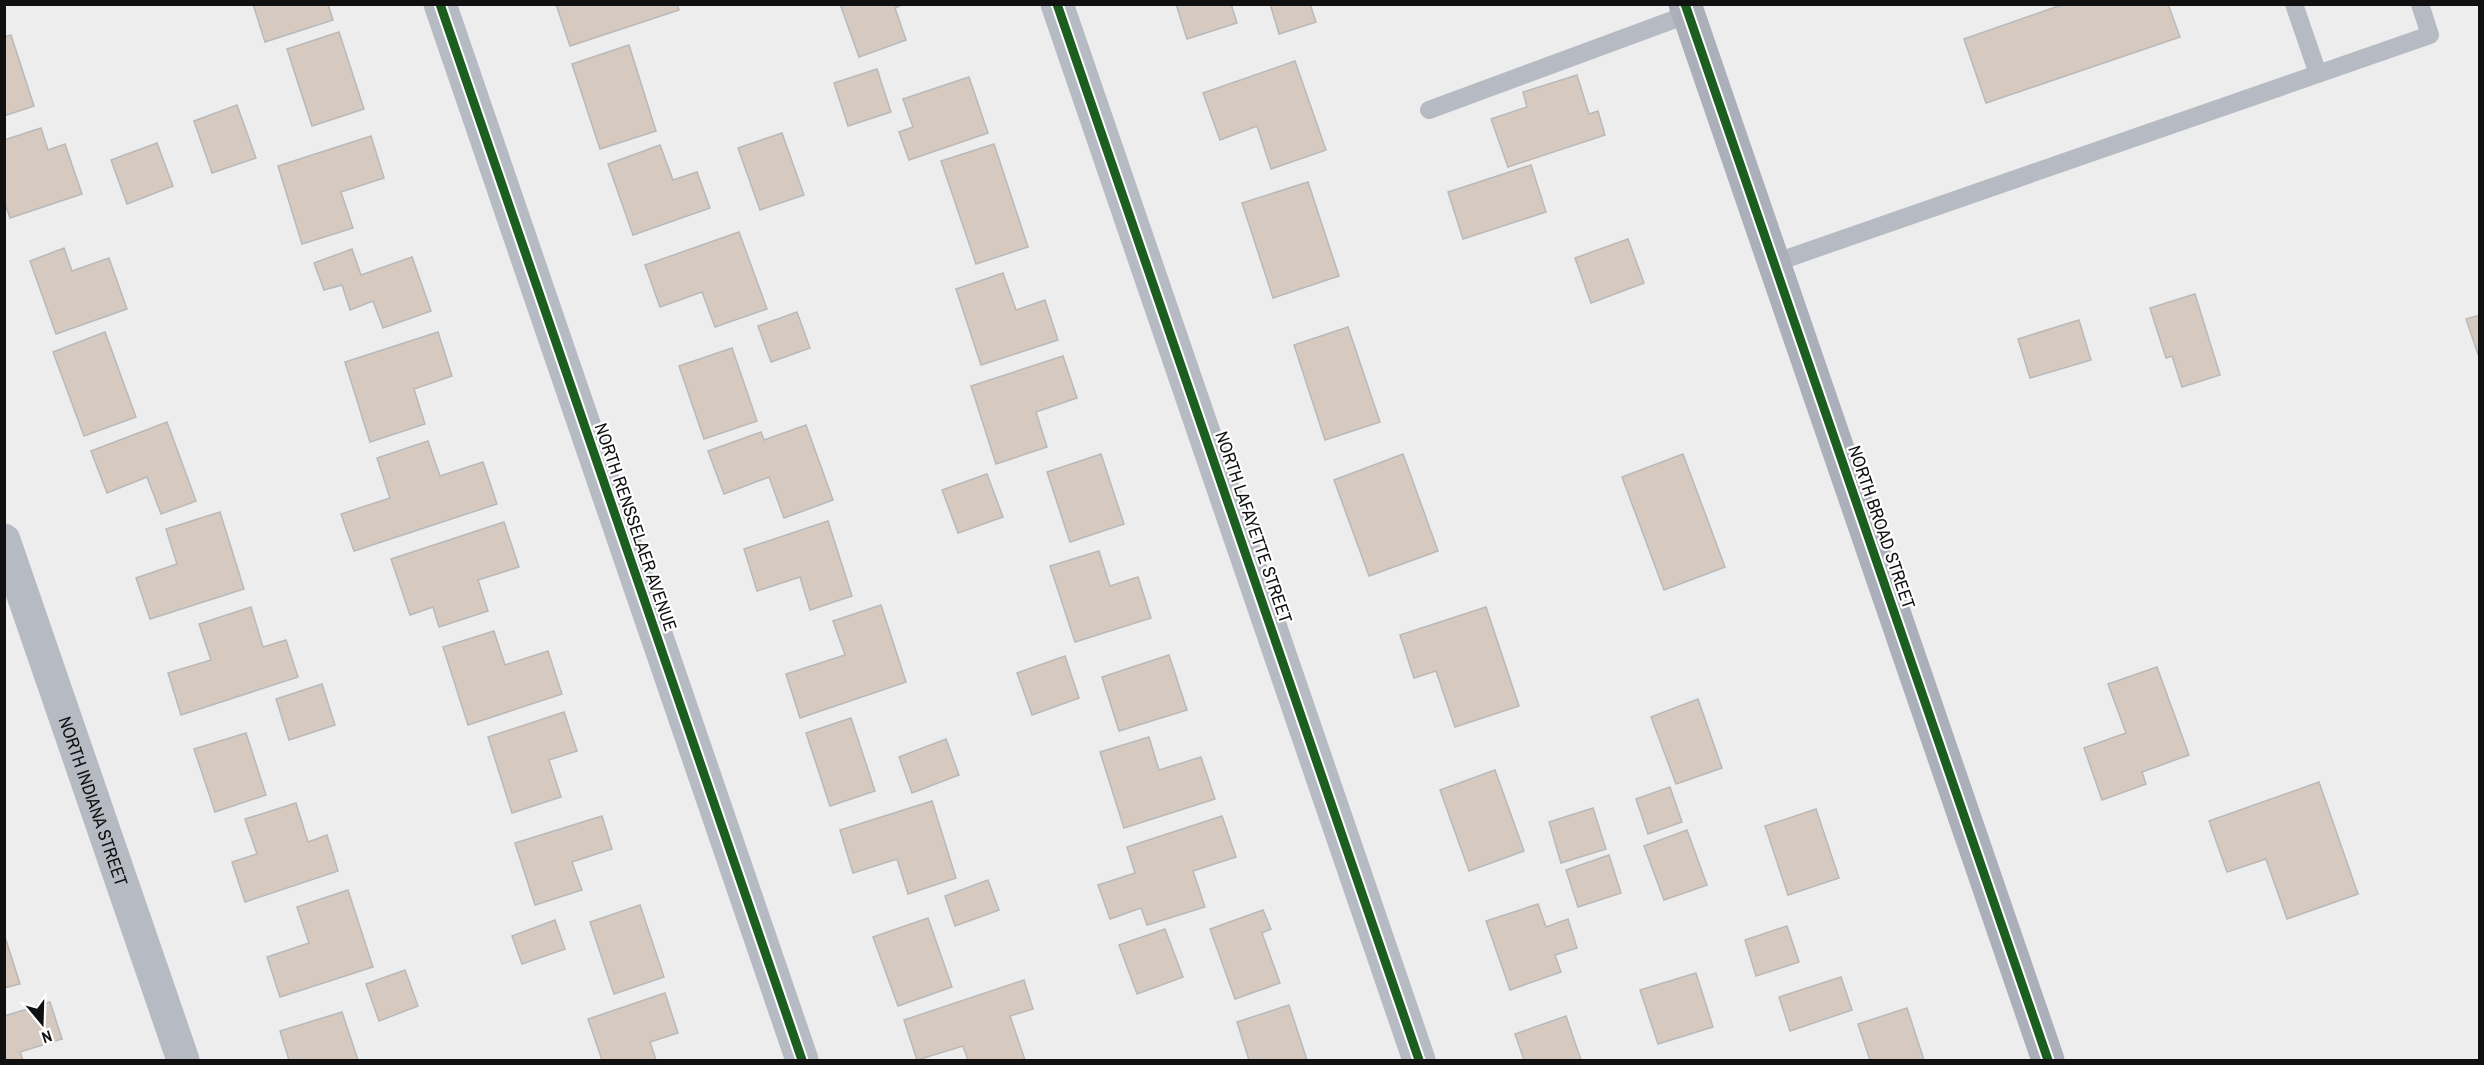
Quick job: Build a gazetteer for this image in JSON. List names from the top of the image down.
{
  "streets": {
    "street": [
      "NORTH RENSSELAER AVENUE",
      "NORTH LAFAYETTE STREET",
      "NORTH BROAD STREET",
      "NORTH INDIANA STREET"
    ]
  },
  "north": "bottom"
}
